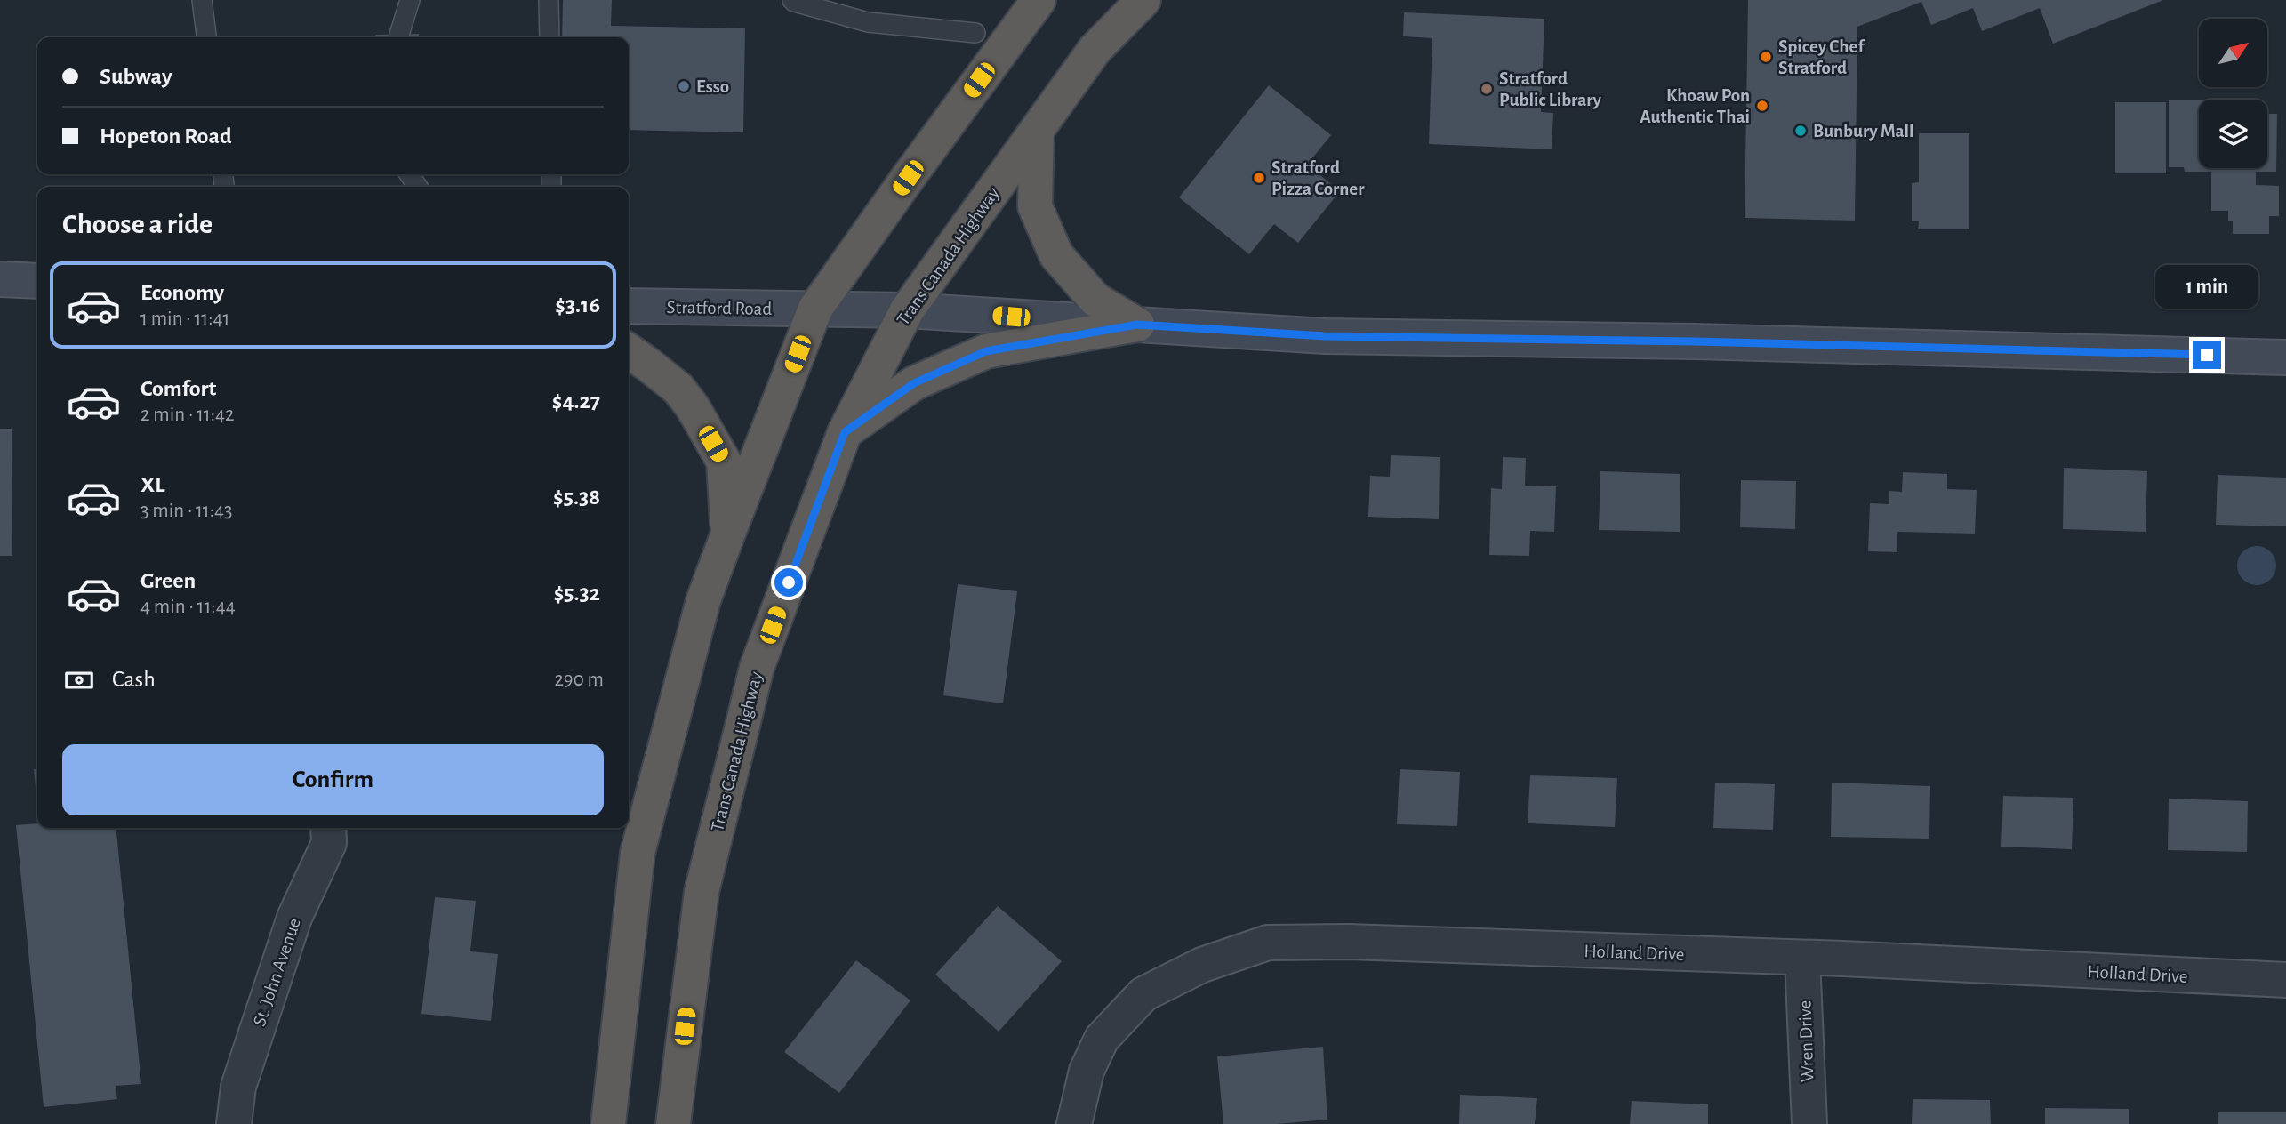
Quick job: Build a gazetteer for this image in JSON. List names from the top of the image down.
{
  "streets": {
    "highway": ["Trans Canada Highway"],
    "main road": ["Stratford Road"],
    "street": ["Holland Drive", "St. John Avenue", "Wren Drive"]
  },
  "crossings": [
    ["Trans Canada Highway", "Stratford Road"],
    ["Holland Drive", "Wren Drive"]
  ],
  "places": [
    "Spicey Chef Stratford",
    "Esso",
    "Stratford Public Library",
    "Khoaw Pon Authentic Thai",
    "Bunbury Mall",
    "Stratford Pizza Corner"
  ],
  "north": "top right",
  "page": {
    "banner": ["Subway", "Hopeton Road"],
    "heading": "Choose a ride",
    "list": [
      {
        "name": "Economy",
        "note": "1 min · 11:41",
        "value": "$3.16"
      },
      {
        "name": "Comfort",
        "note": "2 min · 11:42",
        "value": "$4.27"
      },
      {
        "name": "XL",
        "note": "3 min · 11:43",
        "value": "$5.38"
      },
      {
        "name": "Green",
        "note": "4 min · 11:44",
        "value": "$5.32"
      }
    ],
    "bubble": "1 min",
    "pay": ["Cash", "290 m"],
    "buttons": "Confirm"
  }
}
